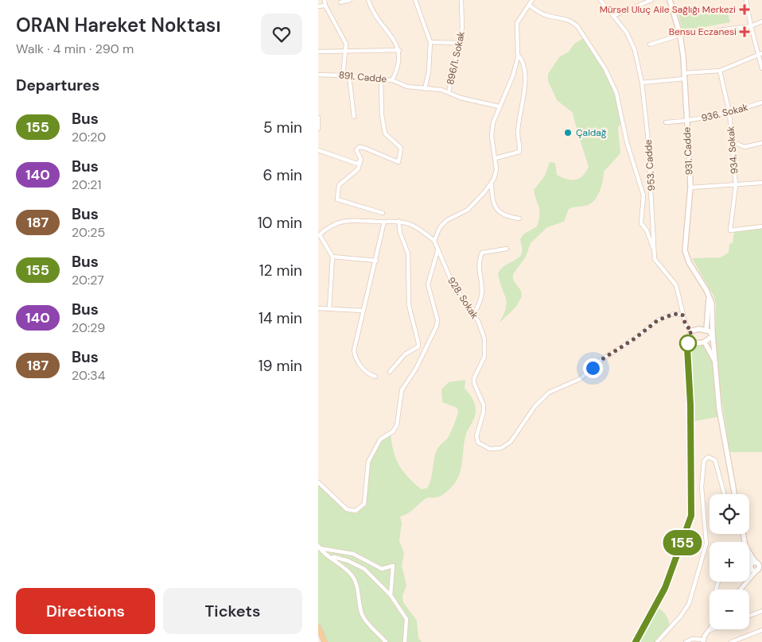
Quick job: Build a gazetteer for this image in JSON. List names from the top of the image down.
{
  "streets": {
    "main road": ["931. Cadde"],
    "street": [
      "896/1. Sokak",
      "891. Cadde",
      "936. Sokak",
      "934. Sokak",
      "953. Cadde",
      "928. Sokak"
    ]
  },
  "crossings": [
    ["896/1. Sokak", "891. Cadde"],
    ["936. Sokak", "934. Sokak"],
    ["936. Sokak", "931. Cadde"],
    ["953. Cadde", "928. Sokak"]
  ],
  "places": {
    "health": ["Mürsel Uluç Aile Sağlığı Merkezi", "Bensu Eczanesi"],
    "other": ["Çaldağ"]
  },
  "lines": ["bus line 155"],
  "page": {
    "heading": [
      ["ORAN Hareket Noktası", "Walk · 4 min · 290 m"],
      "Departures"
    ],
    "on_map": "155",
    "list": [
      {
        "mark": "155",
        "name": "Bus",
        "note": "20:20",
        "value": "5 min"
      },
      {
        "mark": "140",
        "name": "Bus",
        "note": "20:21",
        "value": "6 min"
      },
      {
        "mark": "187",
        "name": "Bus",
        "note": "20:25",
        "value": "10 min"
      },
      {
        "mark": "155",
        "name": "Bus",
        "note": "20:27",
        "value": "12 min"
      },
      {
        "mark": "140",
        "name": "Bus",
        "note": "20:29",
        "value": "14 min"
      },
      {
        "mark": "187",
        "name": "Bus",
        "note": "20:34",
        "value": "19 min"
      }
    ],
    "map_buttons": ["+", "−"],
    "buttons": ["Directions", "Tickets"]
  }
}
